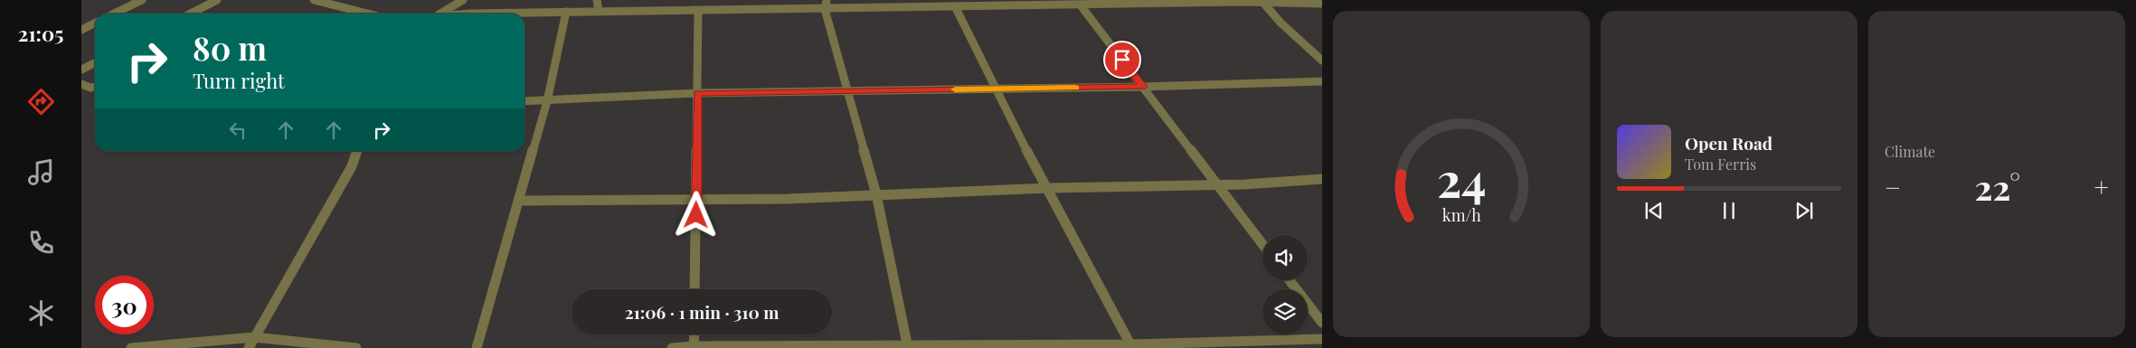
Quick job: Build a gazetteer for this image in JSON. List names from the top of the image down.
{
  "page": {
    "tabs": "21:05",
    "tile": "Climate",
    "turn": ["80 m", "Turn right"],
    "song": ["Open Road", "Tom Ferris"],
    "heat": ["−", "22°", "+"],
    "limit": "30",
    "trip": "21:06 · 1 min · 310 m",
    "gauge": ["24", "km/h"]
  }
}
